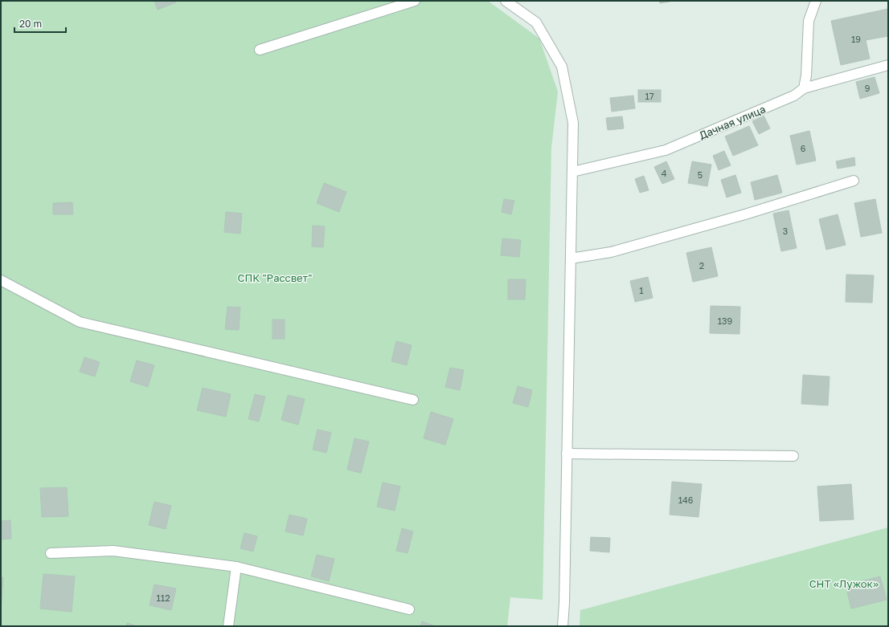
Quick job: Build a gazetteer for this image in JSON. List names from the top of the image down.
{
  "streets": {
    "street": ["Дачная улица"]
  },
  "parks": ["СПК \"Рассвет\"", "СНТ «Лужок»"],
  "house_numbers": [
    "19",
    "9",
    "17",
    "6",
    "4",
    "5",
    "3",
    "2",
    "1",
    "139",
    "146",
    "112"
  ],
  "scale_bar": "20 m"
}
